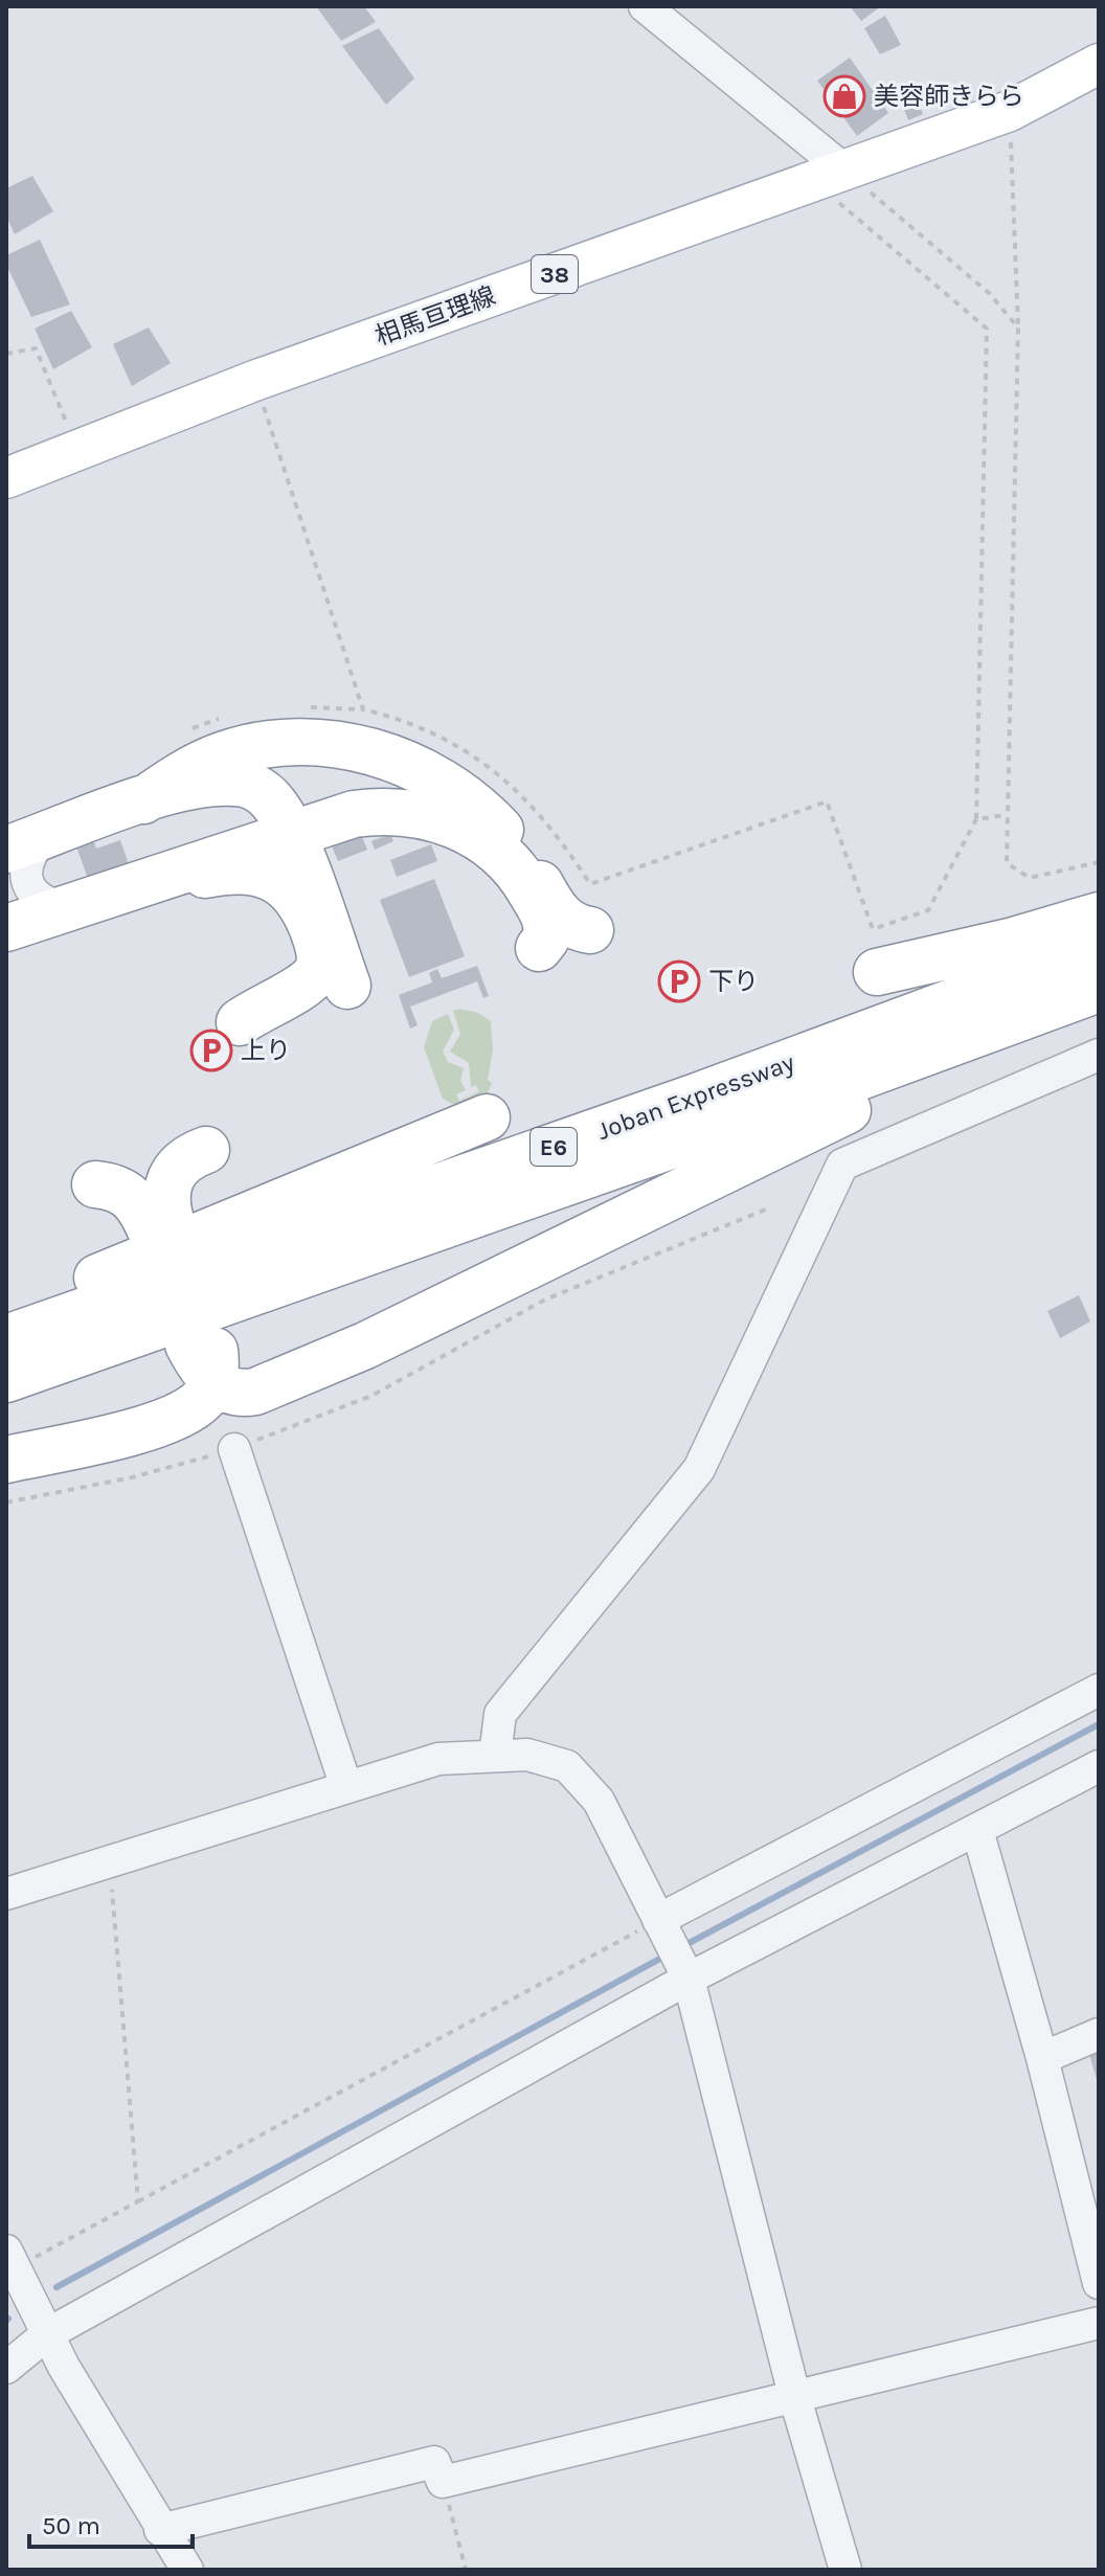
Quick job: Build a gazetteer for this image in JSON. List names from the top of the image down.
{
  "streets": {
    "highway": ["Joban Expressway", "E6"],
    "main road": ["38", "相馬亘理線"]
  },
  "places": {
    "shop": ["美容師きらら"],
    "parking": ["下り", "上り"]
  },
  "scale_bar": "50 m"
}
